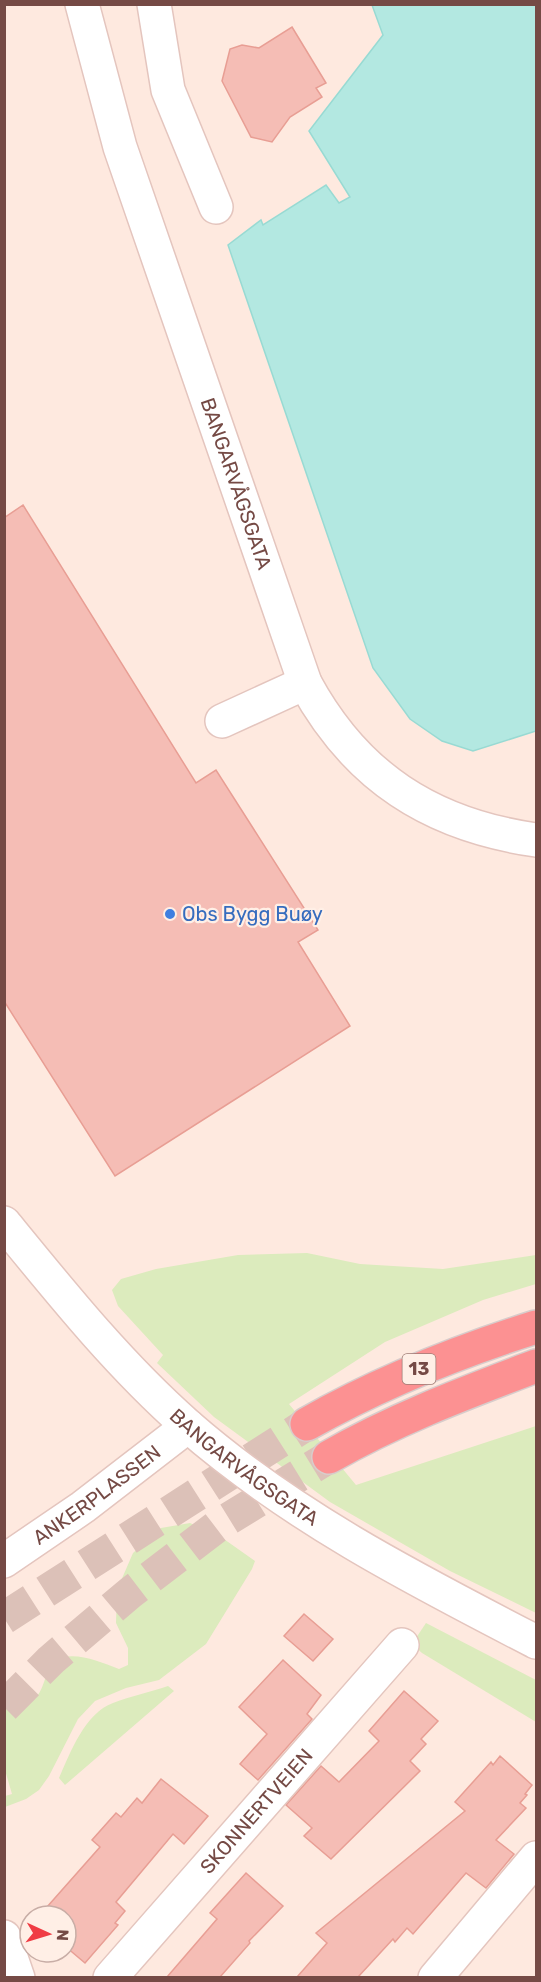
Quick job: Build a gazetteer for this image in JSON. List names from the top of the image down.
{
  "streets": {
    "highway": ["13"],
    "street": ["BANGARVÅGSGATA", "ANKERPLASSEN", "SKONNERTVEIEN"]
  },
  "crossings": [
    ["BANGARVÅGSGATA", "ANKERPLASSEN"]
  ],
  "places": ["Obs Bygg Buøy"],
  "north": "right"
}
